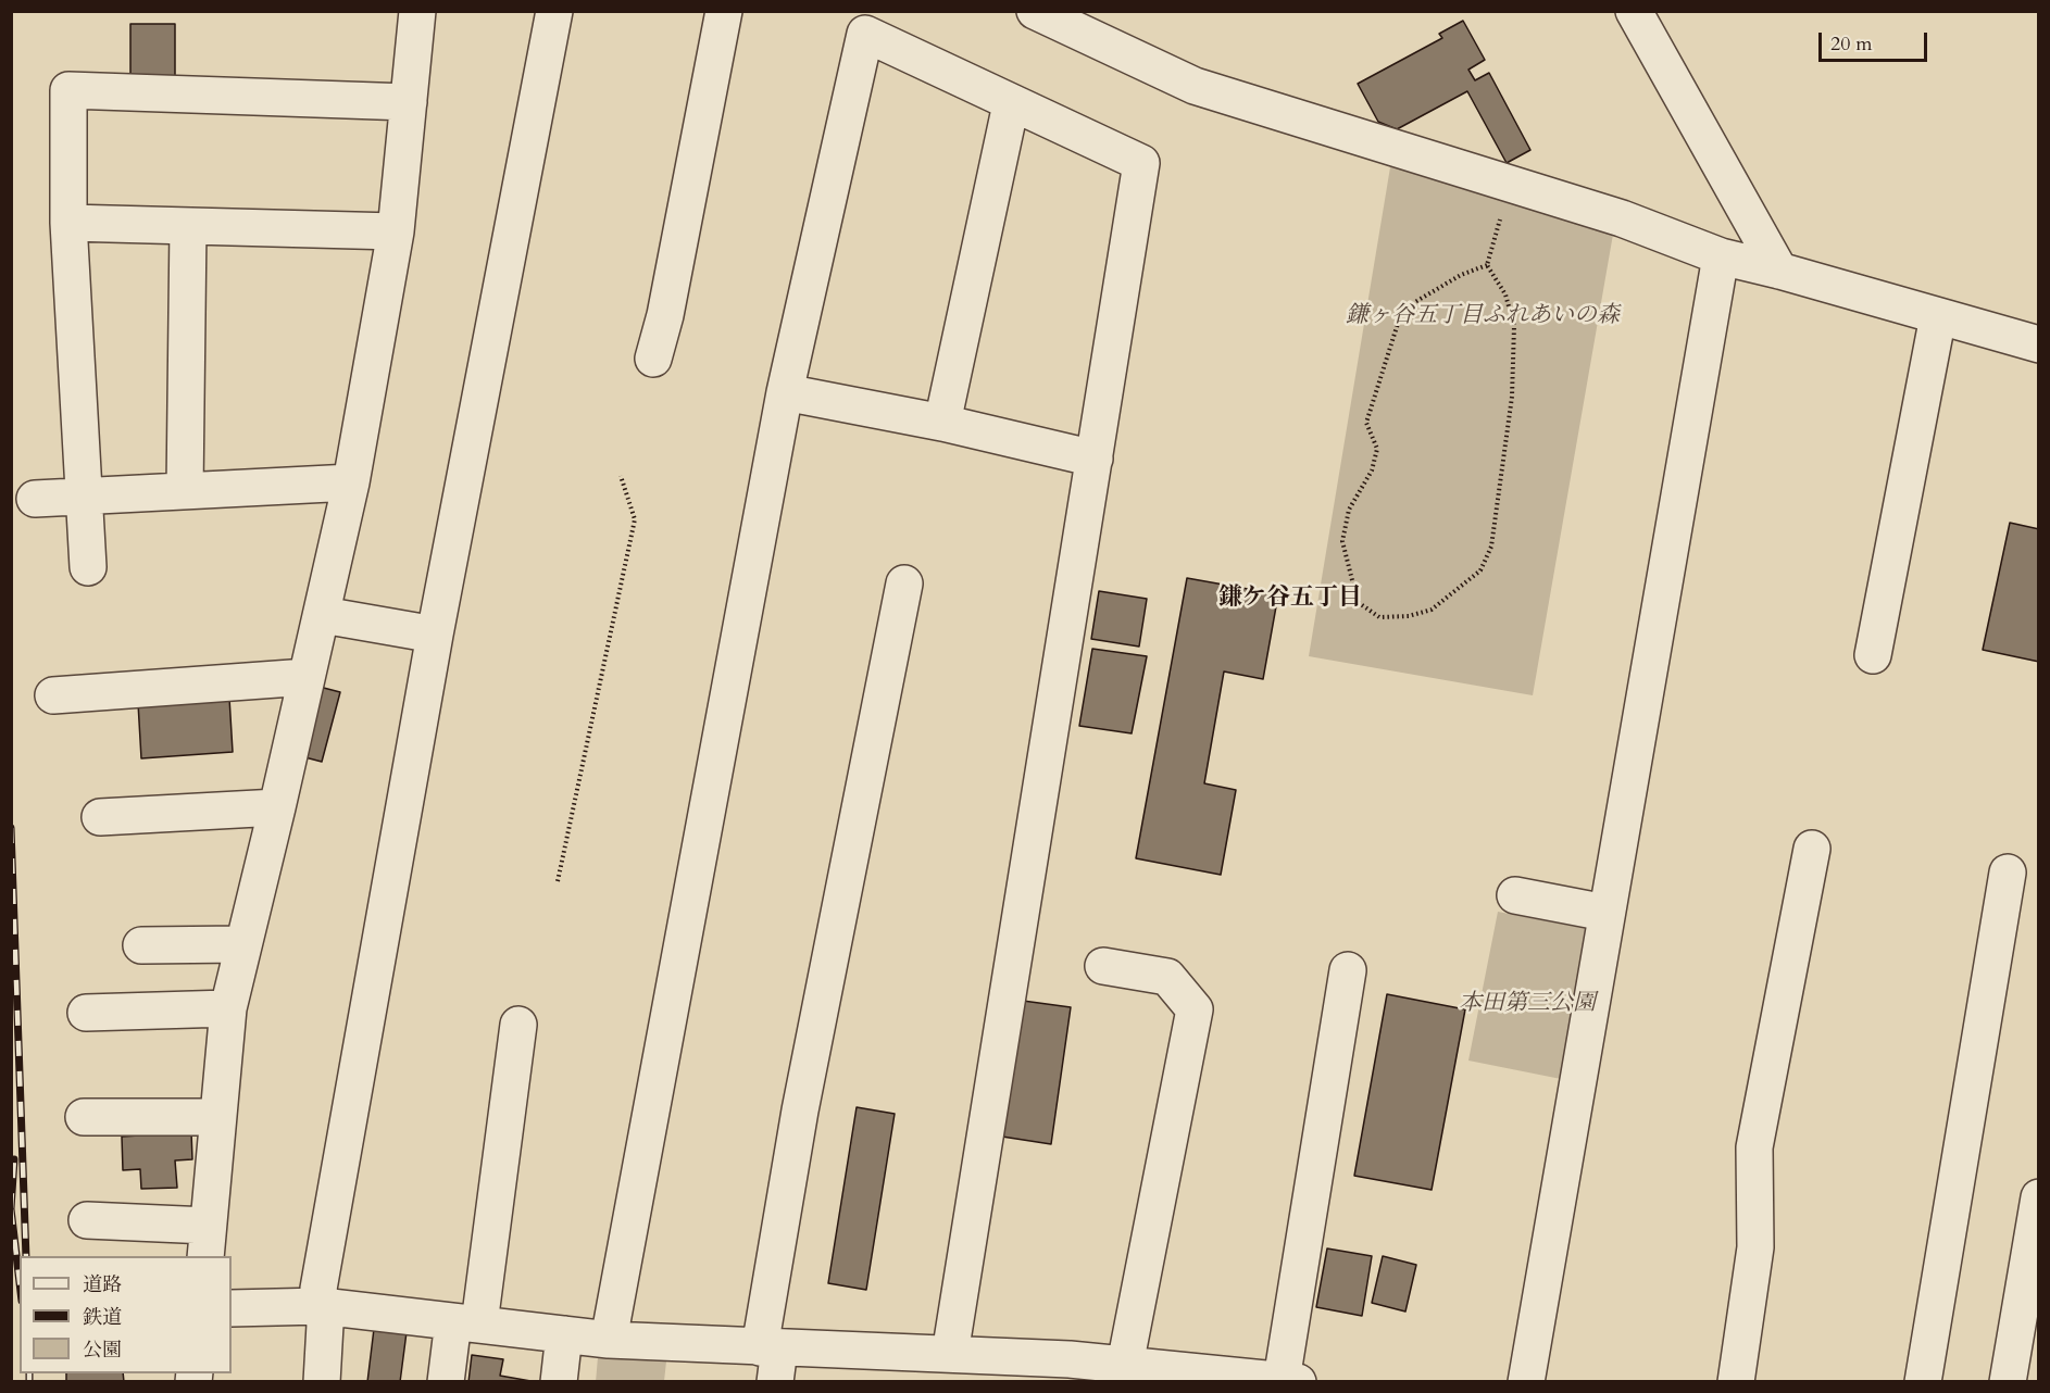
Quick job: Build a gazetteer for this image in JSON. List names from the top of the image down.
{
  "districts": ["鎌ケ谷五丁目"],
  "parks": ["鎌ヶ谷五丁目ふれあいの森", "本田第三公園"],
  "legend": ["道路", "鉄道", "公園"],
  "scale_bar": "20 m"
}
